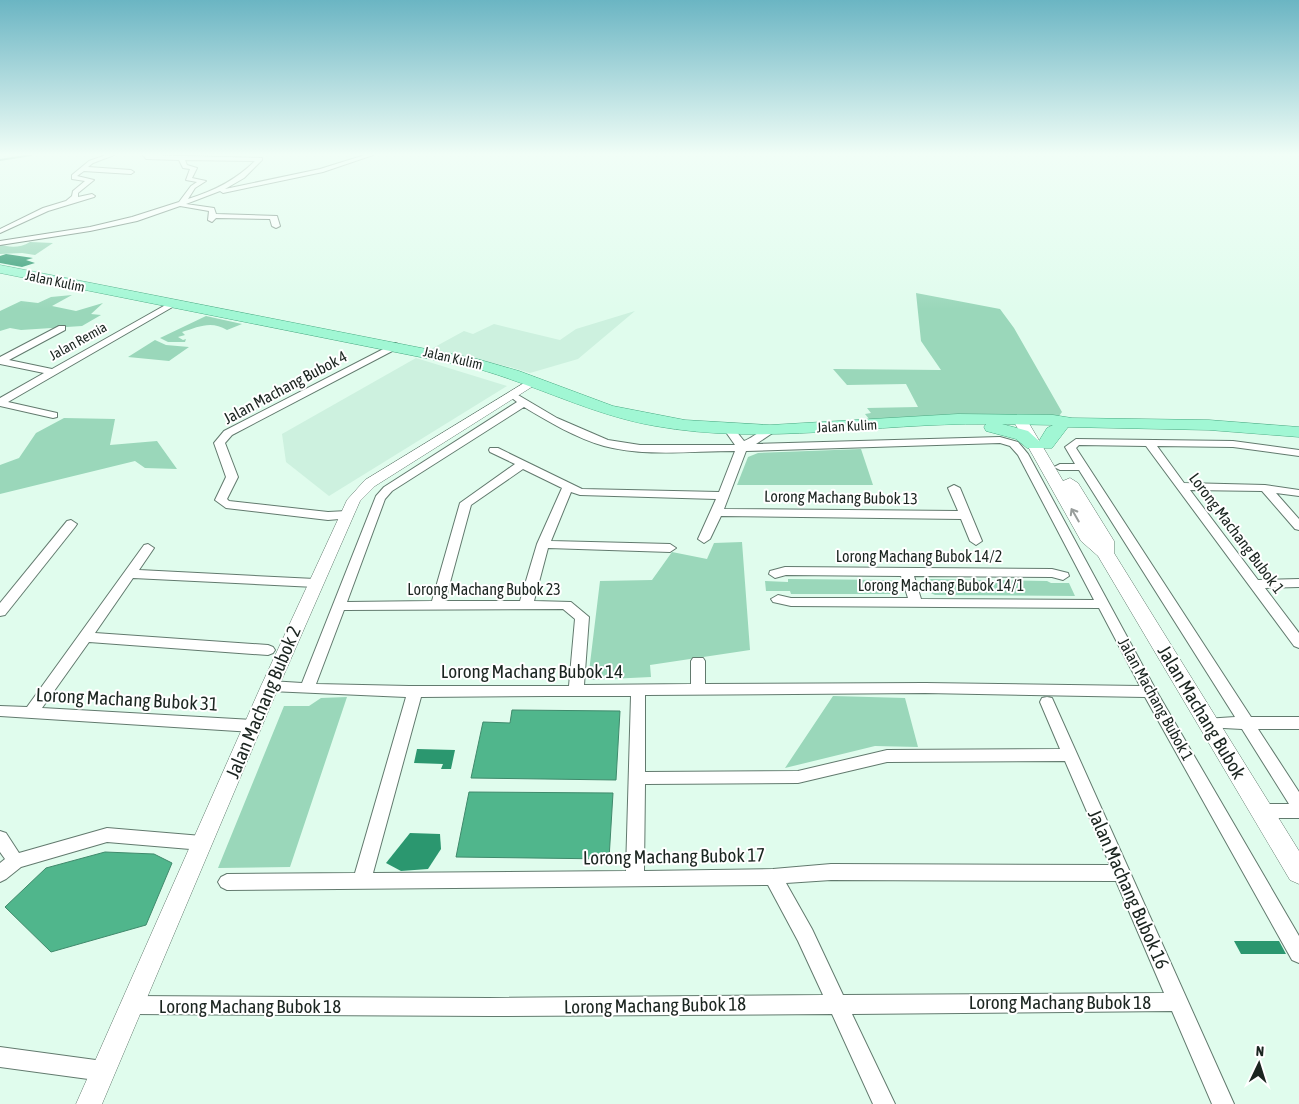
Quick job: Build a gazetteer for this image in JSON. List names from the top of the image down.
{
  "streets": {
    "main road": ["Jalan Kulim", "Jalan Machang Bubok"],
    "street": [
      "Jalan Remia",
      "Jalan Machang Bubok 4",
      "Lorong Machang Bubok 13",
      "Lorong Machang Bubok 1",
      "Lorong Machang Bubok 14/2",
      "Lorong Machang Bubok 14/1",
      "Lorong Machang Bubok 23",
      "Lorong Machang Bubok 14",
      "Lorong Machang Bubok 31",
      "Jalan Machang Bubok 1",
      "Jalan Machang Bubok 2",
      "Lorong Machang Bubok 17",
      "Jalan Machang Bubok 16",
      "Lorong Machang Bubok 18"
    ]
  },
  "crossings": [
    ["Jalan Kulim", "Jalan Remia"],
    ["Jalan Kulim", "Jalan Machang Bubok 4"],
    ["Jalan Kulim", "Jalan Machang Bubok 1"],
    ["Jalan Kulim", "Jalan Machang Bubok 2"],
    ["Jalan Kulim", "Jalan Machang Bubok"],
    ["Jalan Machang Bubok 4", "Jalan Machang Bubok 2"],
    ["Lorong Machang Bubok 14/1", "Jalan Machang Bubok 1"],
    ["Lorong Machang Bubok 23", "Lorong Machang Bubok 14"],
    ["Lorong Machang Bubok 23", "Jalan Machang Bubok 2"],
    ["Lorong Machang Bubok 14", "Jalan Machang Bubok 2"],
    ["Lorong Machang Bubok 14", "Lorong Machang Bubok 17"],
    ["Lorong Machang Bubok 31", "Jalan Machang Bubok 2"],
    ["Jalan Machang Bubok 2", "Lorong Machang Bubok 18"],
    ["Lorong Machang Bubok 17", "Jalan Machang Bubok 16"],
    ["Jalan Machang Bubok 16", "Lorong Machang Bubok 18"]
  ],
  "north": "top"
}
